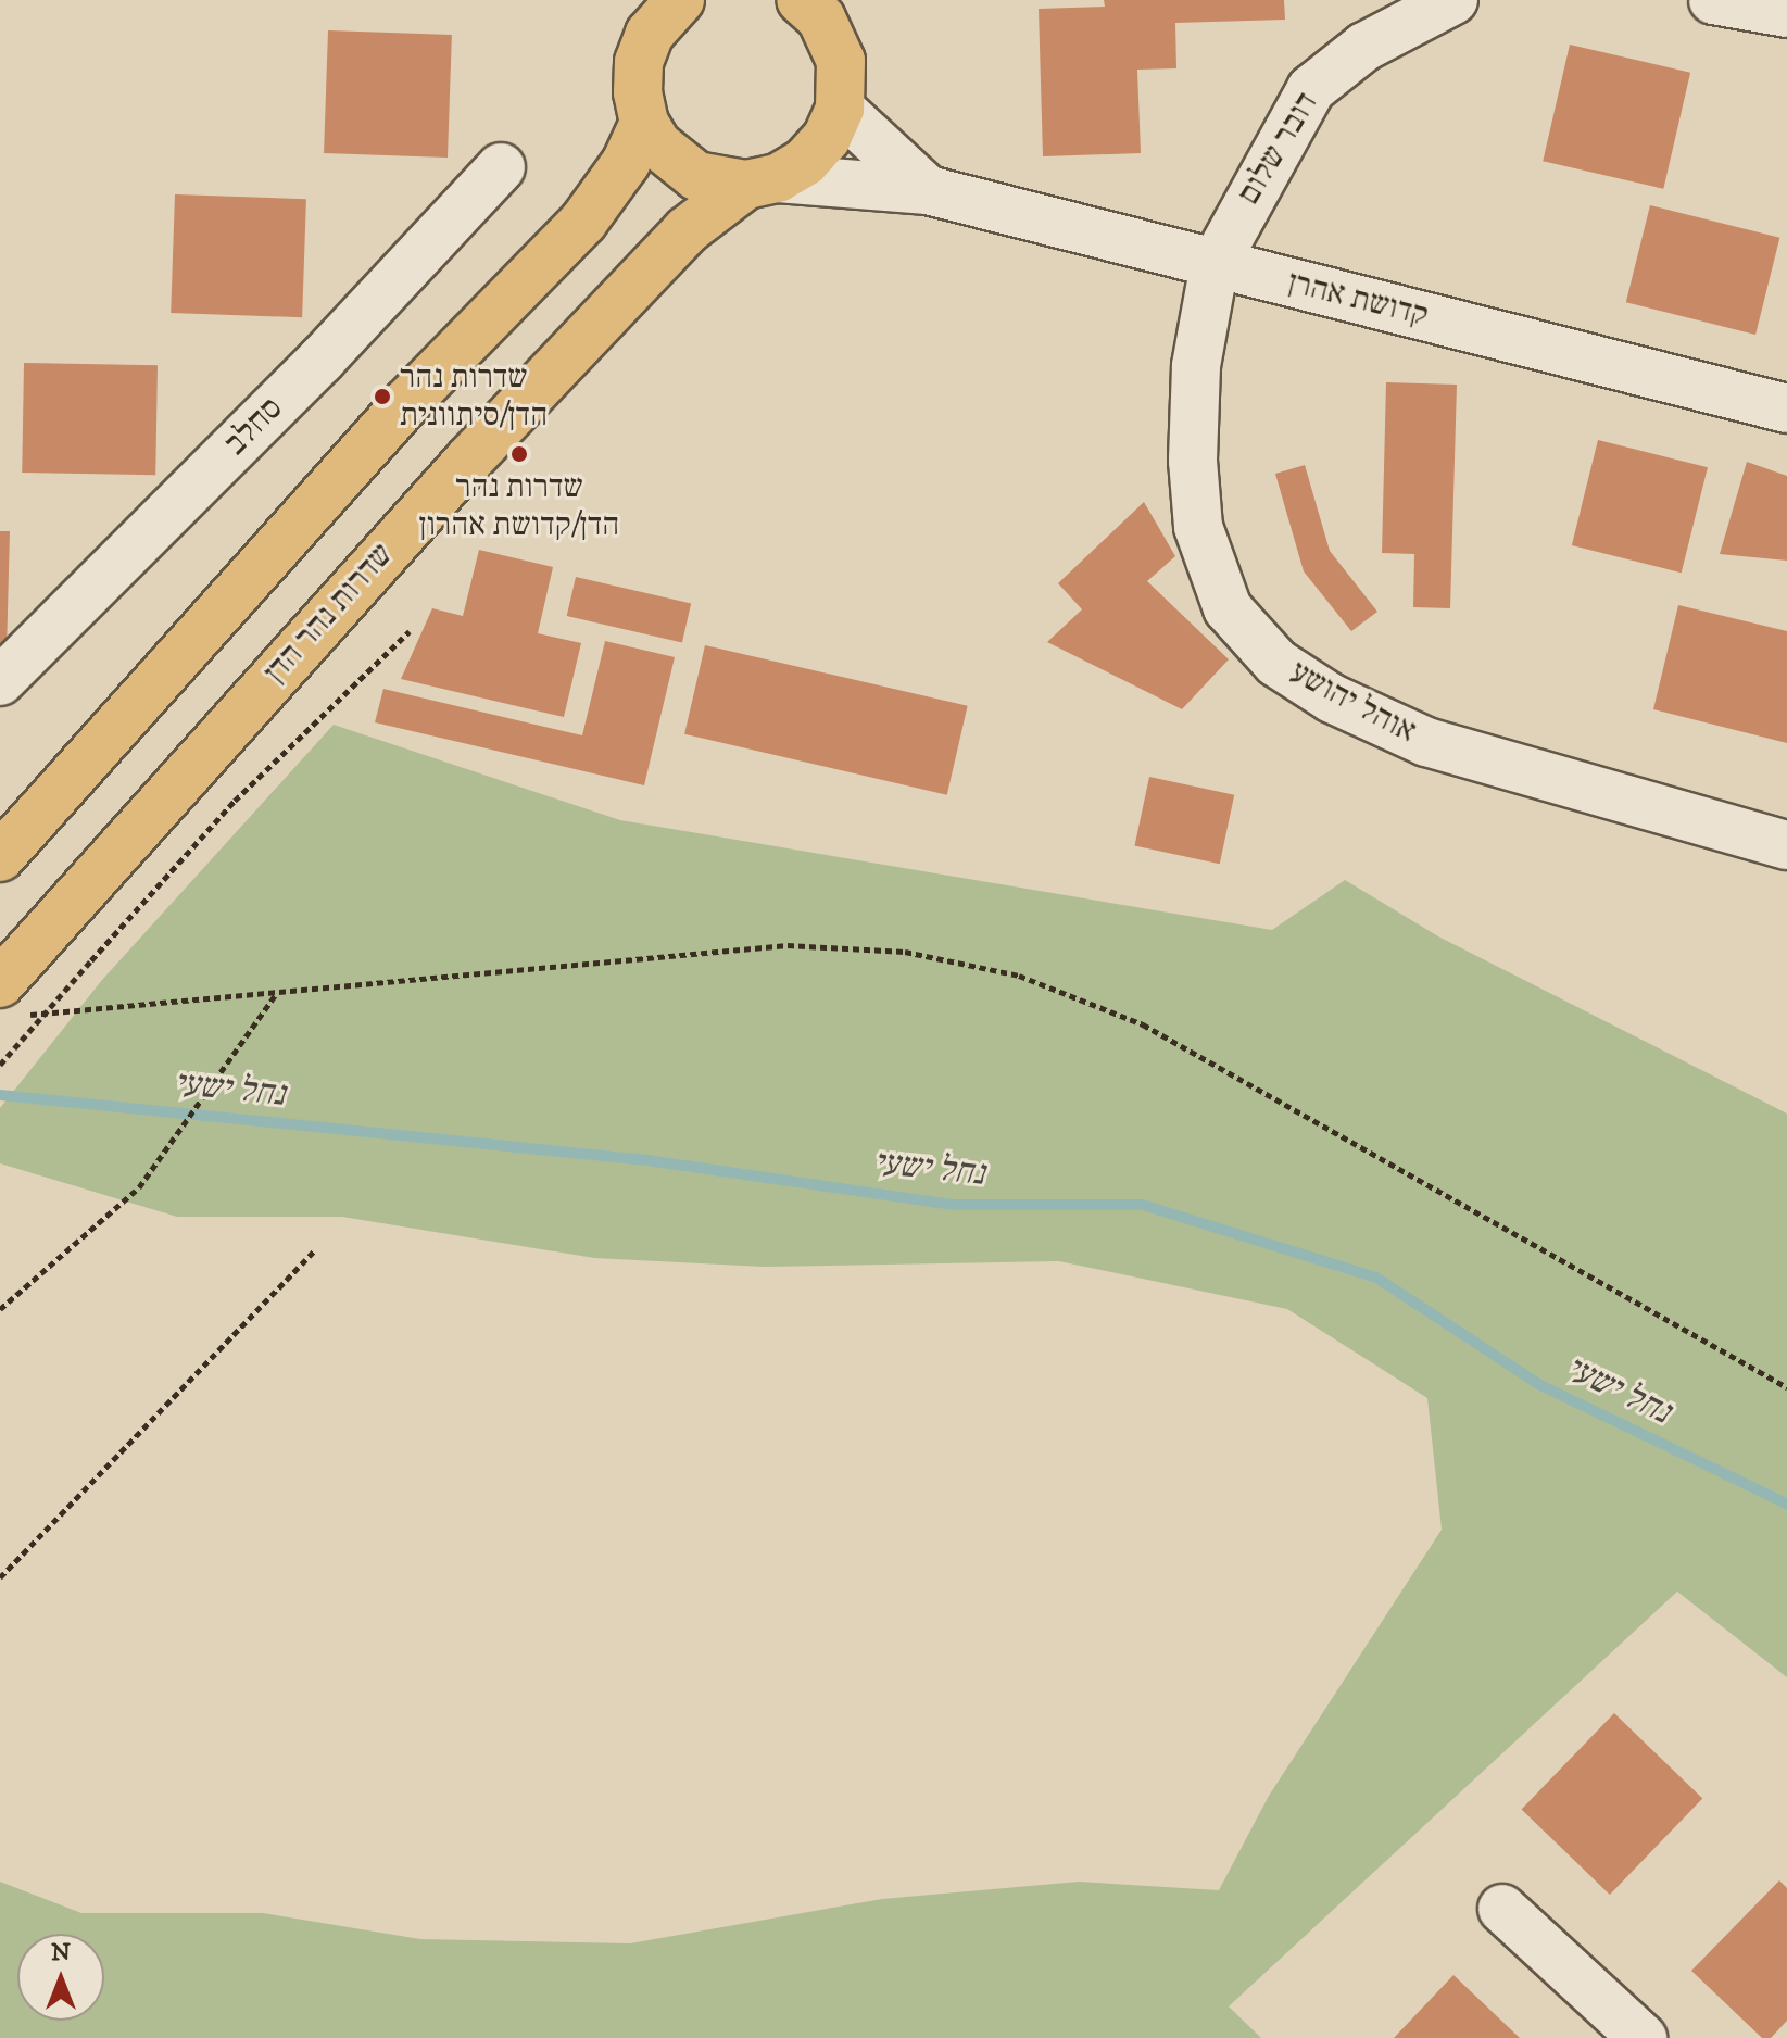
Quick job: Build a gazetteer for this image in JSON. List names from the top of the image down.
{
  "streets": {
    "main road": ["שדרות נהר הדן"],
    "street": [
      "דובר שלום",
      "קדושת אהרן",
      "סחלב",
      "אוהל יהושע"
    ]
  },
  "crossings": [
    ["דובר שלום", "קדושת אהרן"],
    ["דובר שלום", "אוהל יהושע"],
    ["קדושת אהרן", "שדרות נהר הדן"],
    ["קדושת אהרן", "אוהל יהושע"]
  ],
  "water": ["נחל ישעי"],
  "places": ["שדרות נהר הדן/סיתוונית", "שדרות נהר הדן/קדושת אהרון"],
  "north": "top"
}
